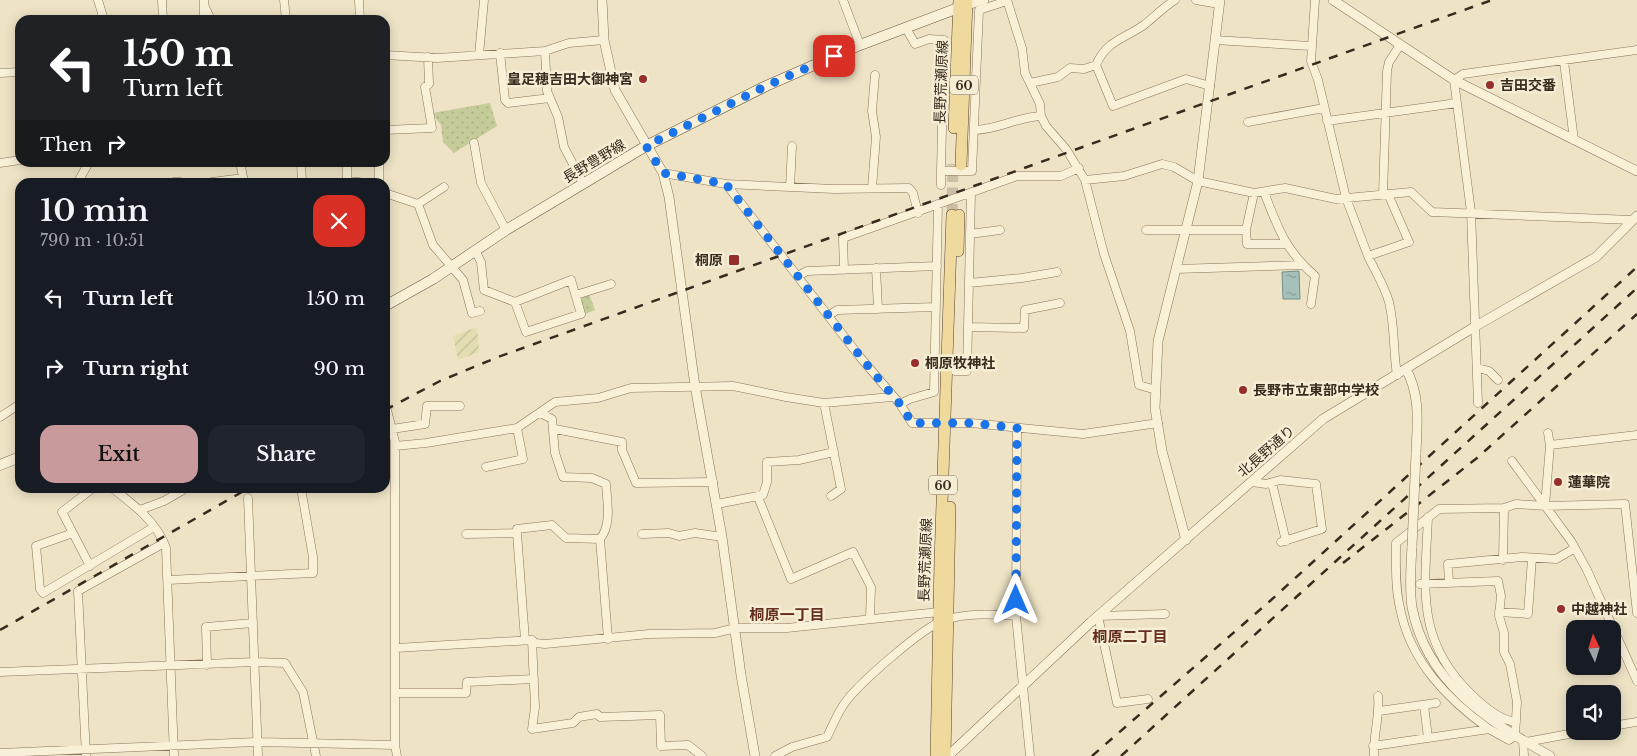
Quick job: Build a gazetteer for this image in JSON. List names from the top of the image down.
{
  "streets": {
    "main road": ["長野荒瀬原線", "60", "長野豊野線"],
    "street": ["北長野通り"]
  },
  "crossings": [
    ["長野荒瀬原線", "長野豊野線"],
    ["長野荒瀬原線", "北長野通り"]
  ],
  "districts": ["桐原一丁目", "桐原二丁目"],
  "places": {
    "other": [
      "皇足穂吉田大御神宮",
      "吉田交番",
      "桐原牧神社",
      "長野市立東部中学校",
      "蓮華院",
      "中越神社"
    ],
    "transit": ["桐原"]
  },
  "north": "top",
  "page": {
    "turn": ["150 m", "Turn left"],
    "then": "Then",
    "heading": ["10 min", "790 m · 10:51"],
    "list": [
      {
        "name": "Turn left",
        "value": "150 m"
      },
      {
        "name": "Turn right",
        "value": "90 m"
      }
    ],
    "buttons": ["Exit", "Share"]
  }
}
